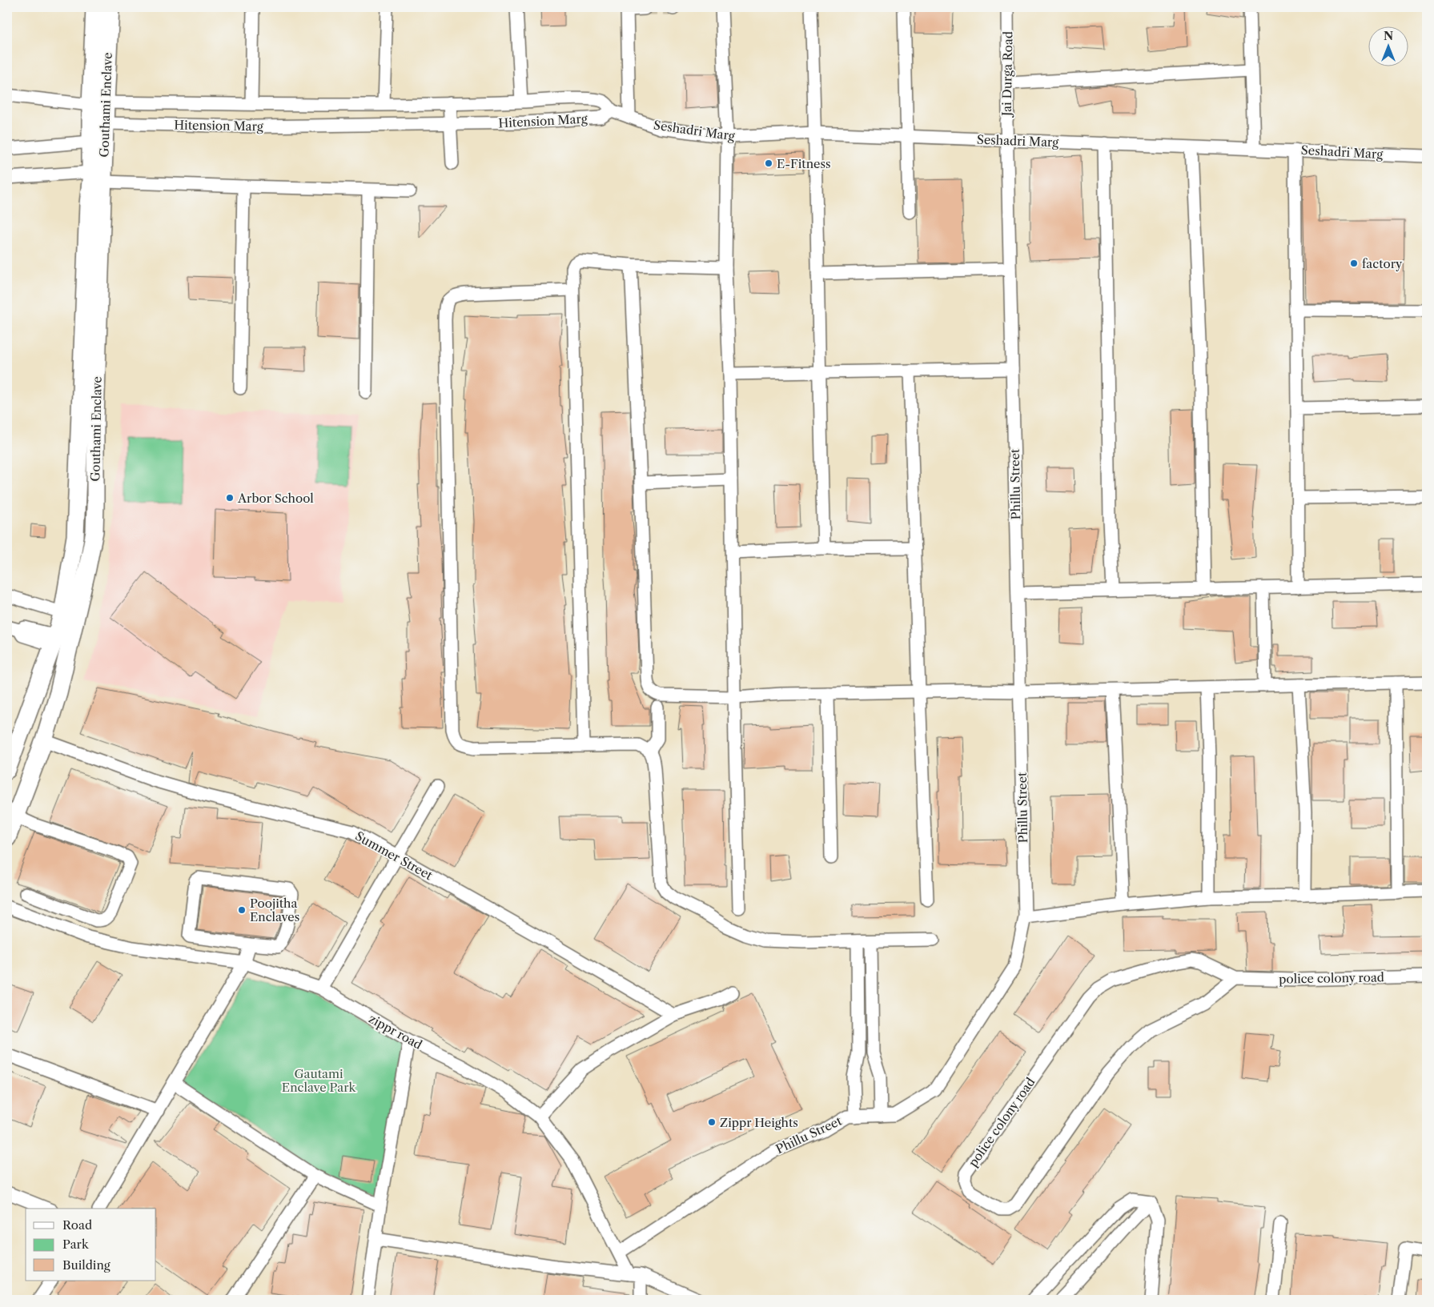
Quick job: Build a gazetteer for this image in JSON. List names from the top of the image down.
{
  "streets": {
    "street": [
      "Jai Durga Road",
      "Gouthami Enclave",
      "Hitension Marg",
      "Seshadri Marg",
      "Phillu Street",
      "Summer Street",
      "police colony road",
      "zippr road"
    ]
  },
  "crossings": [
    ["Jai Durga Road", "Seshadri Marg"],
    ["Jai Durga Road", "Phillu Street"],
    ["Gouthami Enclave", "Hitension Marg"],
    ["Gouthami Enclave", "Summer Street"],
    ["Hitension Marg", "Seshadri Marg"],
    ["Seshadri Marg", "Phillu Street"],
    ["Phillu Street", "zippr road"]
  ],
  "parks": ["Gautami Enclave Park"],
  "places": [
    "E-Fitness",
    "factory",
    "Arbor School",
    "Poojitha Enclaves",
    "Zippr Heights"
  ],
  "legend": ["Road", "Park", "Building"],
  "north": "top"
}
